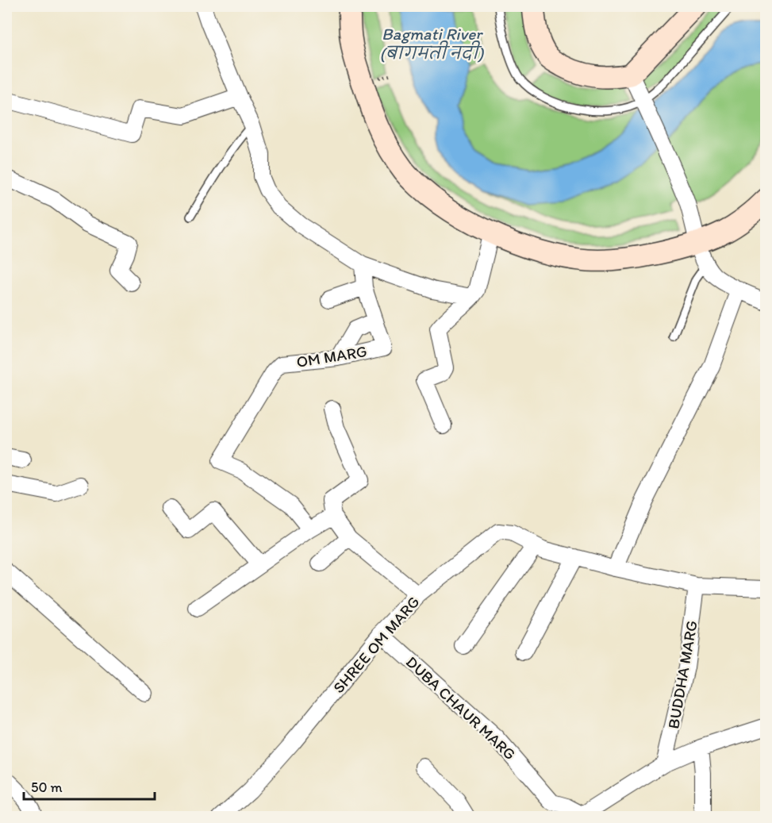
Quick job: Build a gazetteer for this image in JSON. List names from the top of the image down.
{
  "streets": {
    "street": [
      "OM MARG",
      "SHREE OM MARG",
      "BUDDHA MARG",
      "DUBA CHAUR MARG"
    ]
  },
  "crossings": [
    ["SHREE OM MARG", "BUDDHA MARG"],
    ["SHREE OM MARG", "DUBA CHAUR MARG"]
  ],
  "water": ["Bagmati River (बागमती नदी)"],
  "scale_bar": "50 m"
}
